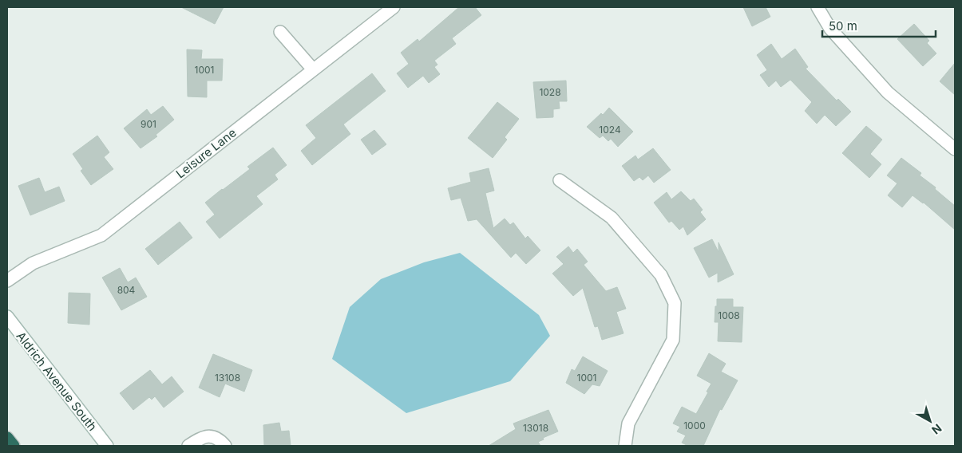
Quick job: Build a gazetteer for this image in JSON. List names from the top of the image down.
{
  "streets": {
    "street": ["Leisure Lane", "Aldrich Avenue South"]
  },
  "house_numbers": [
    "1001",
    "1028",
    "901",
    "1024",
    "804",
    "1008",
    "13108",
    "1001",
    "1000",
    "13018"
  ],
  "scale_bar": "50 m",
  "north": "bottom right"
}
